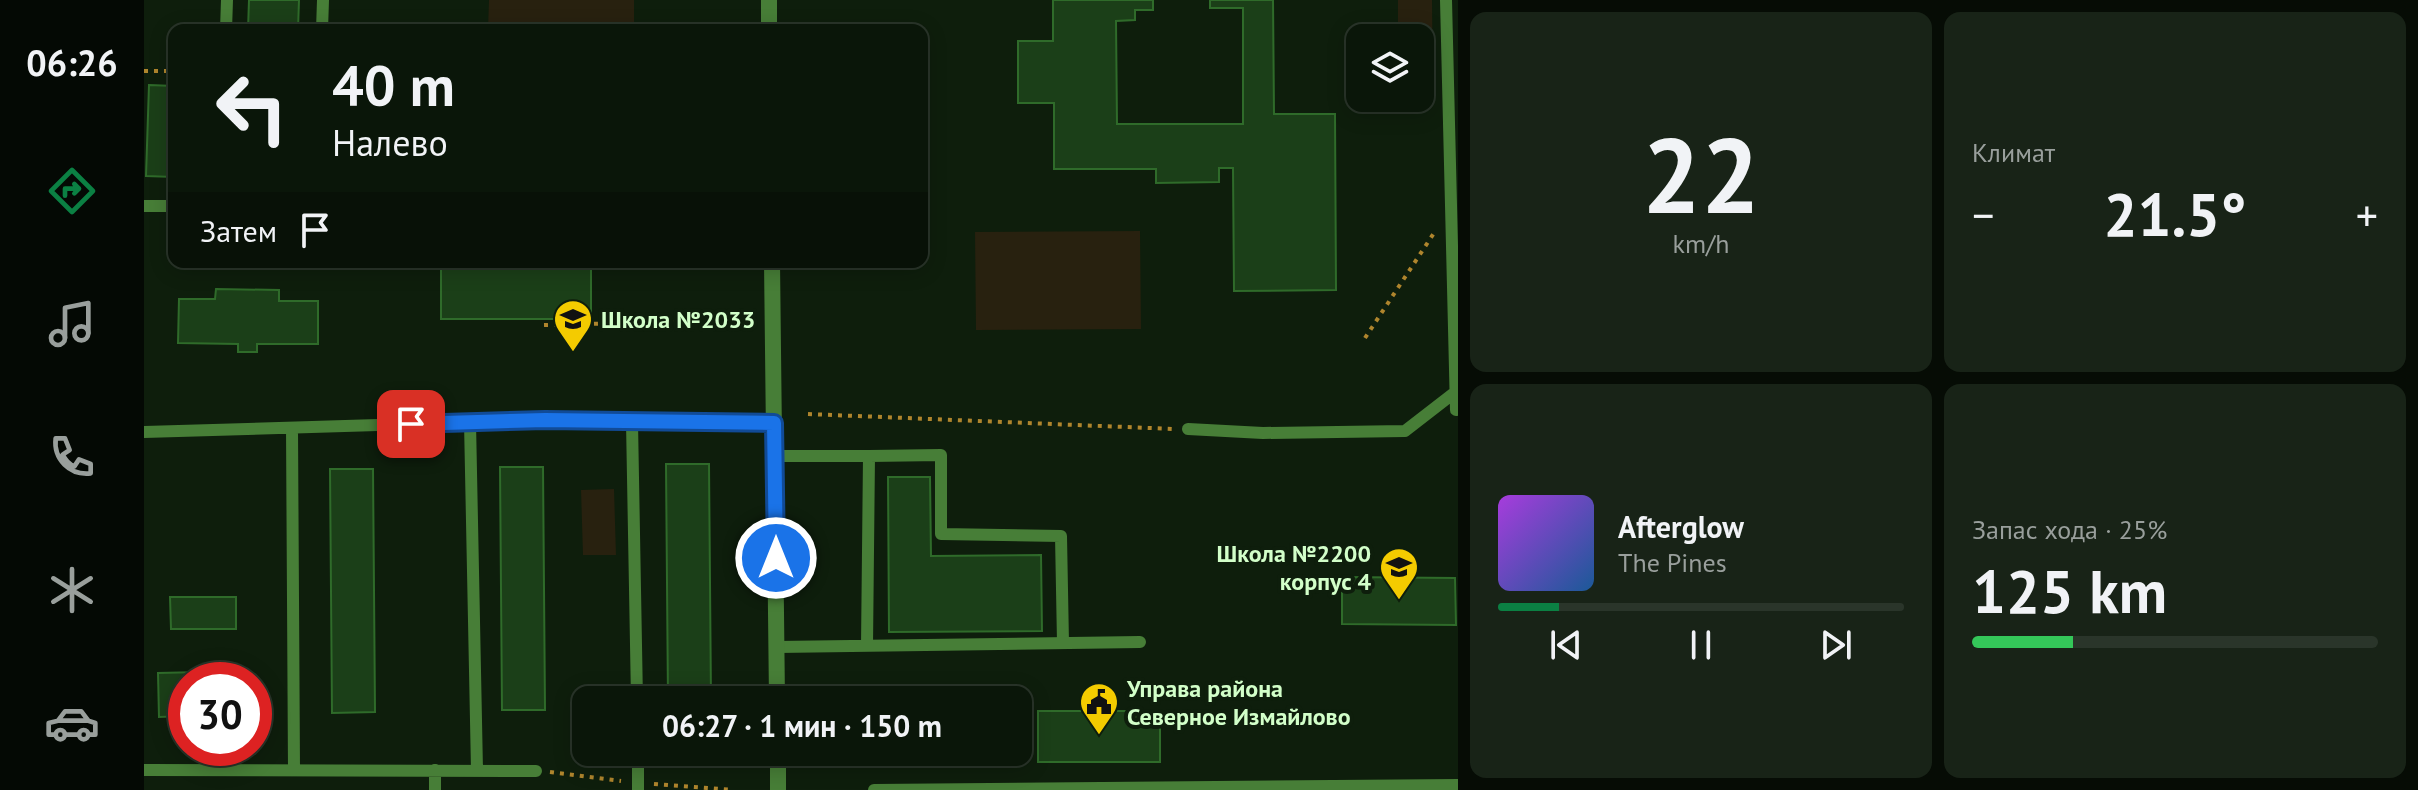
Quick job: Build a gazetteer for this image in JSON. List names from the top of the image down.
{
  "places": {
    "school or university": ["Школа №2033", "Школа №2200 корпус 4"],
    "public building": ["Управа района Северное Измайлово"]
  },
  "page": {
    "tabs": "06:26",
    "tile": [
      ["22", "km/h"],
      "Климат",
      ["Запас хода · 25%", "125 km"]
    ],
    "turn": ["40 m", "Налево"],
    "heat": ["−", "21.5°", "+"],
    "then": "Затем",
    "song": ["Afterglow", "The Pines"],
    "limit": "30",
    "trip": "06:27 · 1 мин · 150 m"
  }
}
